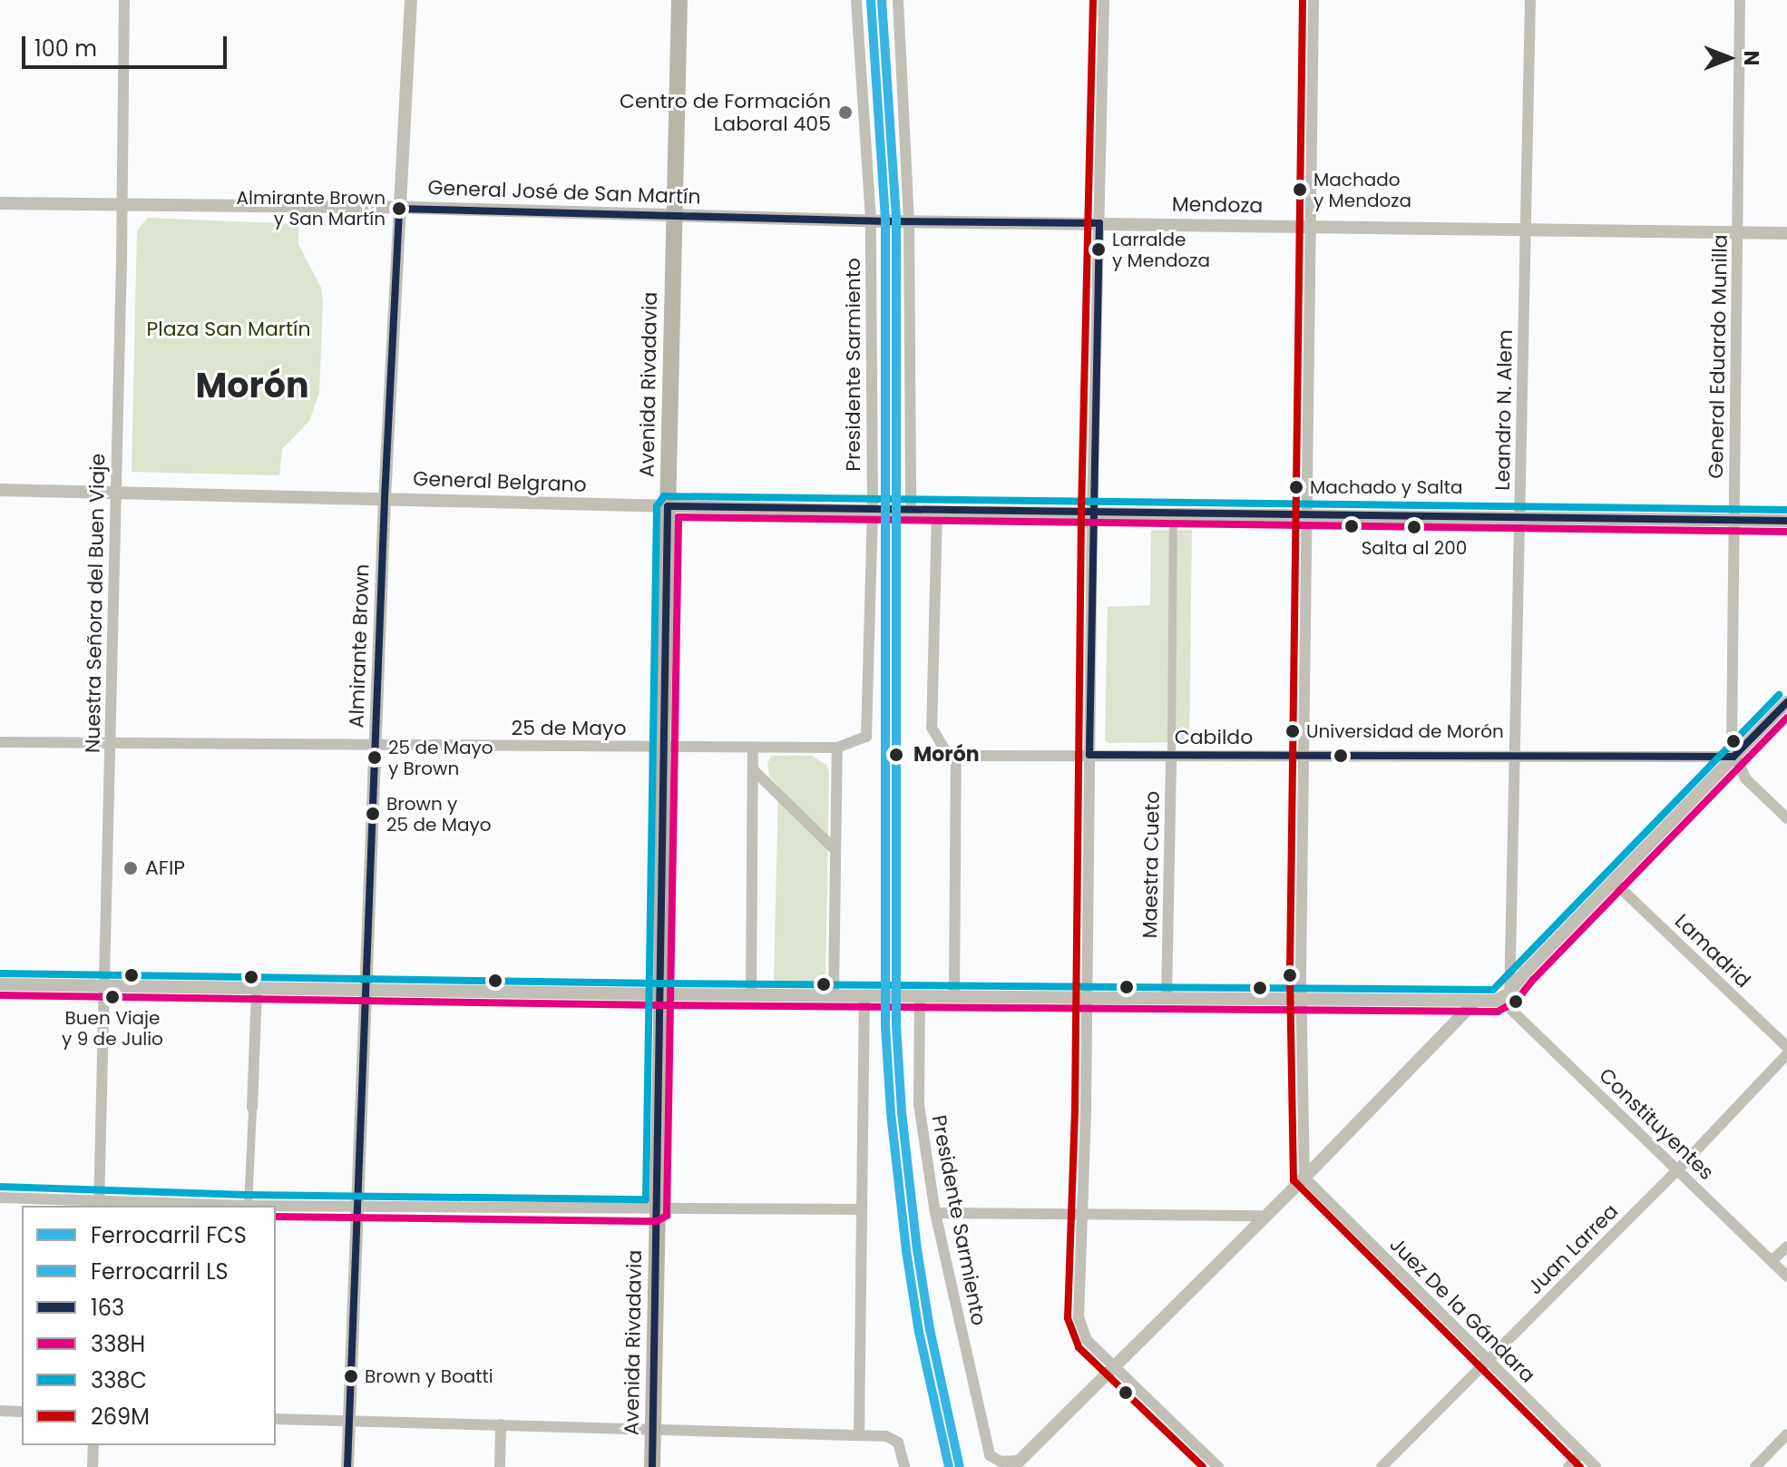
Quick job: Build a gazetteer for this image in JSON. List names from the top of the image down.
{
  "streets": {
    "main road": ["Avenida Rivadavia"],
    "street": [
      "General José de San Martín",
      "Mendoza",
      "General Eduardo Munilla",
      "Presidente Sarmiento",
      "Leandro N. Alem",
      "General Belgrano",
      "Nuestra Señora del Buen Viaje",
      "Almirante Brown",
      "25 de Mayo",
      "Cabildo",
      "Maestra Cueto",
      "Lamadrid",
      "Constituyentes",
      "Juan Larrea",
      "Juez De la Gándara"
    ]
  },
  "crossings": [
    ["General José de San Martín", "Mendoza"],
    ["General José de San Martín", "Presidente Sarmiento"],
    ["General José de San Martín", "Avenida Rivadavia"],
    ["General José de San Martín", "Nuestra Señora del Buen Viaje"],
    ["General José de San Martín", "Almirante Brown"],
    ["Mendoza", "General Eduardo Munilla"],
    ["Mendoza", "Leandro N. Alem"],
    ["General Eduardo Munilla", "General Belgrano"],
    ["General Eduardo Munilla", "Cabildo"],
    ["Presidente Sarmiento", "General Belgrano"],
    ["Presidente Sarmiento", "25 de Mayo"],
    ["Avenida Rivadavia", "General Belgrano"],
    ["Avenida Rivadavia", "25 de Mayo"],
    ["Leandro N. Alem", "General Belgrano"],
    ["Leandro N. Alem", "Cabildo"],
    ["Leandro N. Alem", "Constituyentes"],
    ["General Belgrano", "Nuestra Señora del Buen Viaje"],
    ["General Belgrano", "Almirante Brown"],
    ["General Belgrano", "Maestra Cueto"],
    ["Nuestra Señora del Buen Viaje", "25 de Mayo"],
    ["Almirante Brown", "25 de Mayo"],
    ["Cabildo", "Maestra Cueto"],
    ["Constituyentes", "Juan Larrea"],
    ["Juan Larrea", "Juez De la Gándara"]
  ],
  "districts": ["Morón"],
  "parks": ["Plaza San Martín"],
  "places": [
    "Centro de Formación Laboral 405",
    "Machado y Mendoza",
    "Almirante Brown y San Martín",
    "Larralde y Mendoza",
    "Machado y Salta",
    "Salta al 200",
    "Universidad de Morón",
    "Morón",
    "25 de Mayo y Brown",
    "Brown y 25 de Mayo",
    "AFIP",
    "Buen Viaje y 9 de Julio",
    "Brown y Boatti"
  ],
  "lines": [
    "rail line FCS",
    "transit line 269M",
    "rail line LS",
    "transit line 163",
    "transit line 338C",
    "transit line 338H"
  ],
  "legend": [
    "Ferrocarril FCS",
    "Ferrocarril LS",
    "163",
    "338H",
    "338C",
    "269M"
  ],
  "scale_bar": "100 m",
  "north": "right"
}
